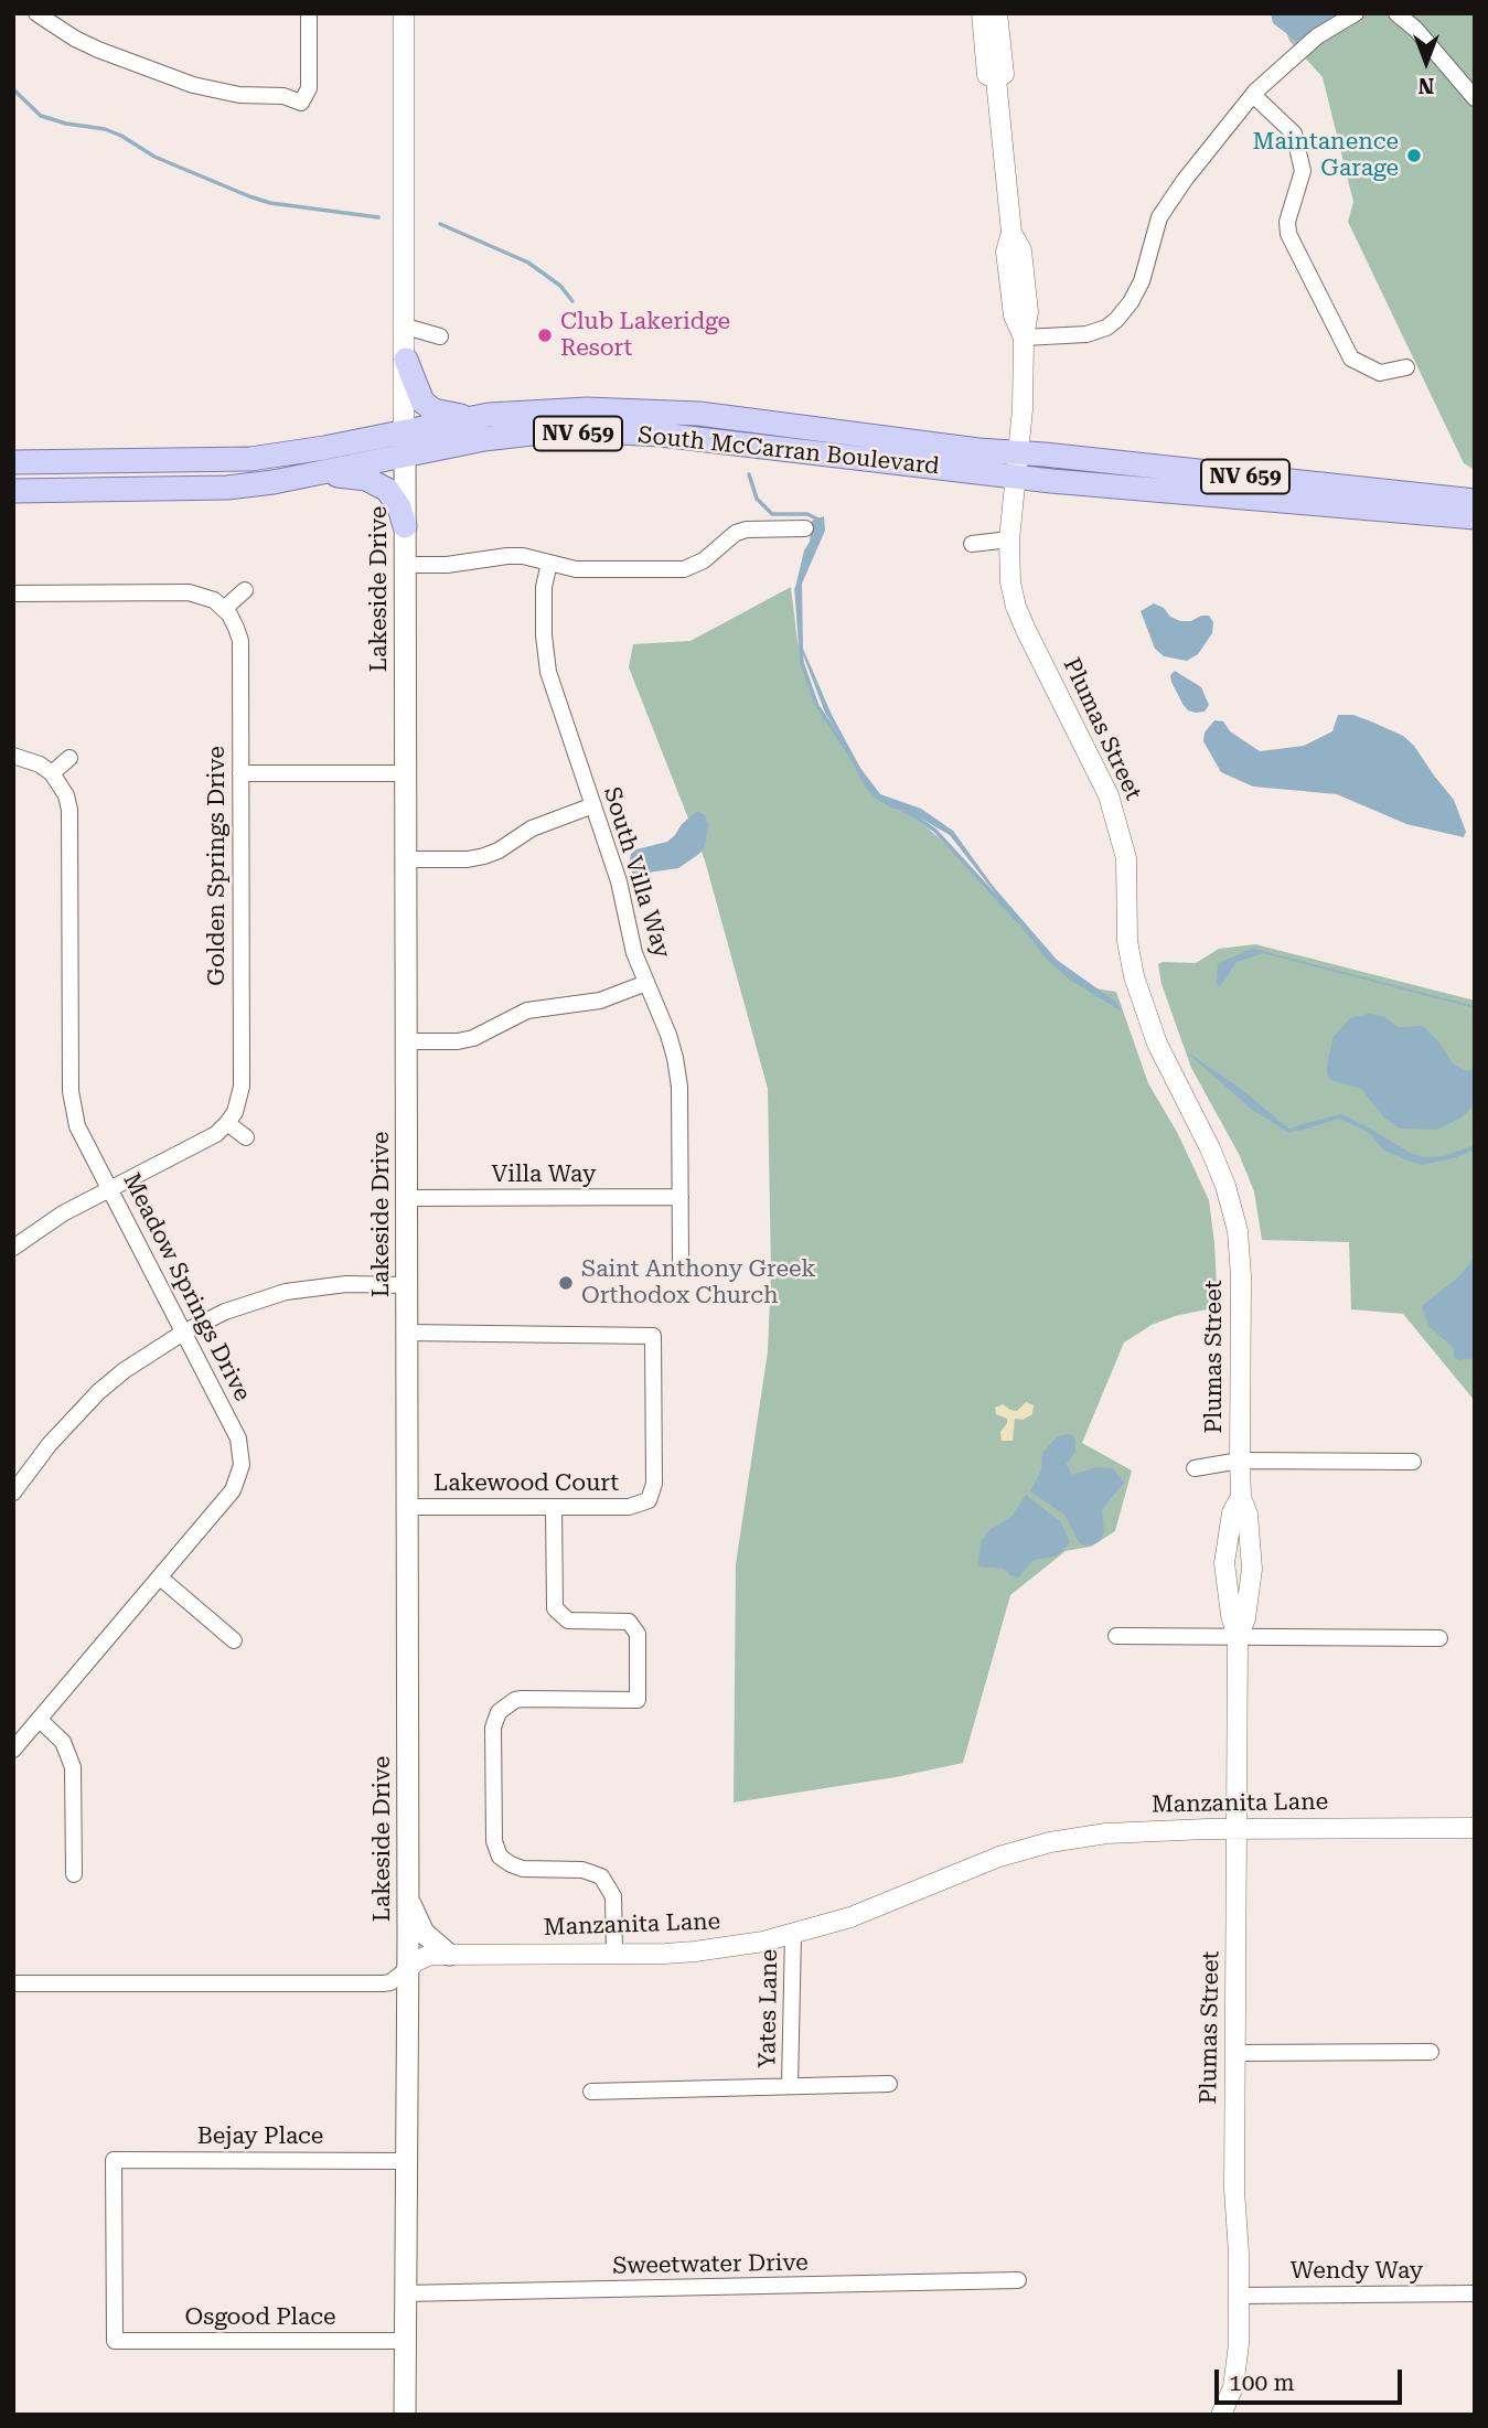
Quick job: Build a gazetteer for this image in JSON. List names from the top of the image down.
{
  "streets": {
    "main road": ["NV 659", "South McCarran Boulevard", "Lakeside Drive"],
    "street": [
      "Plumas Street",
      "Golden Springs Drive",
      "South Villa Way",
      "Villa Way",
      "Meadow Springs Drive",
      "Lakewood Court",
      "Manzanita Lane",
      "Yates Lane",
      "Bejay Place",
      "Sweetwater Drive",
      "Wendy Way",
      "Osgood Place"
    ]
  },
  "crossings": [
    ["South McCarran Boulevard", "Lakeside Drive"],
    ["South McCarran Boulevard", "Plumas Street"],
    ["Lakeside Drive", "Villa Way"],
    ["Lakeside Drive", "Lakewood Court"],
    ["Lakeside Drive", "Manzanita Lane"],
    ["Lakeside Drive", "Bejay Place"],
    ["Lakeside Drive", "Sweetwater Drive"],
    ["Lakeside Drive", "Osgood Place"],
    ["Plumas Street", "Manzanita Lane"],
    ["Plumas Street", "Wendy Way"],
    ["South Villa Way", "Villa Way"],
    ["Manzanita Lane", "Yates Lane"],
    ["Bejay Place", "Osgood Place"]
  ],
  "places": ["Maintanence Garage", "Club Lakeridge Resort", "Saint Anthony Greek Orthodox Church"],
  "scale_bar": "100 m",
  "north": "bottom"
}
